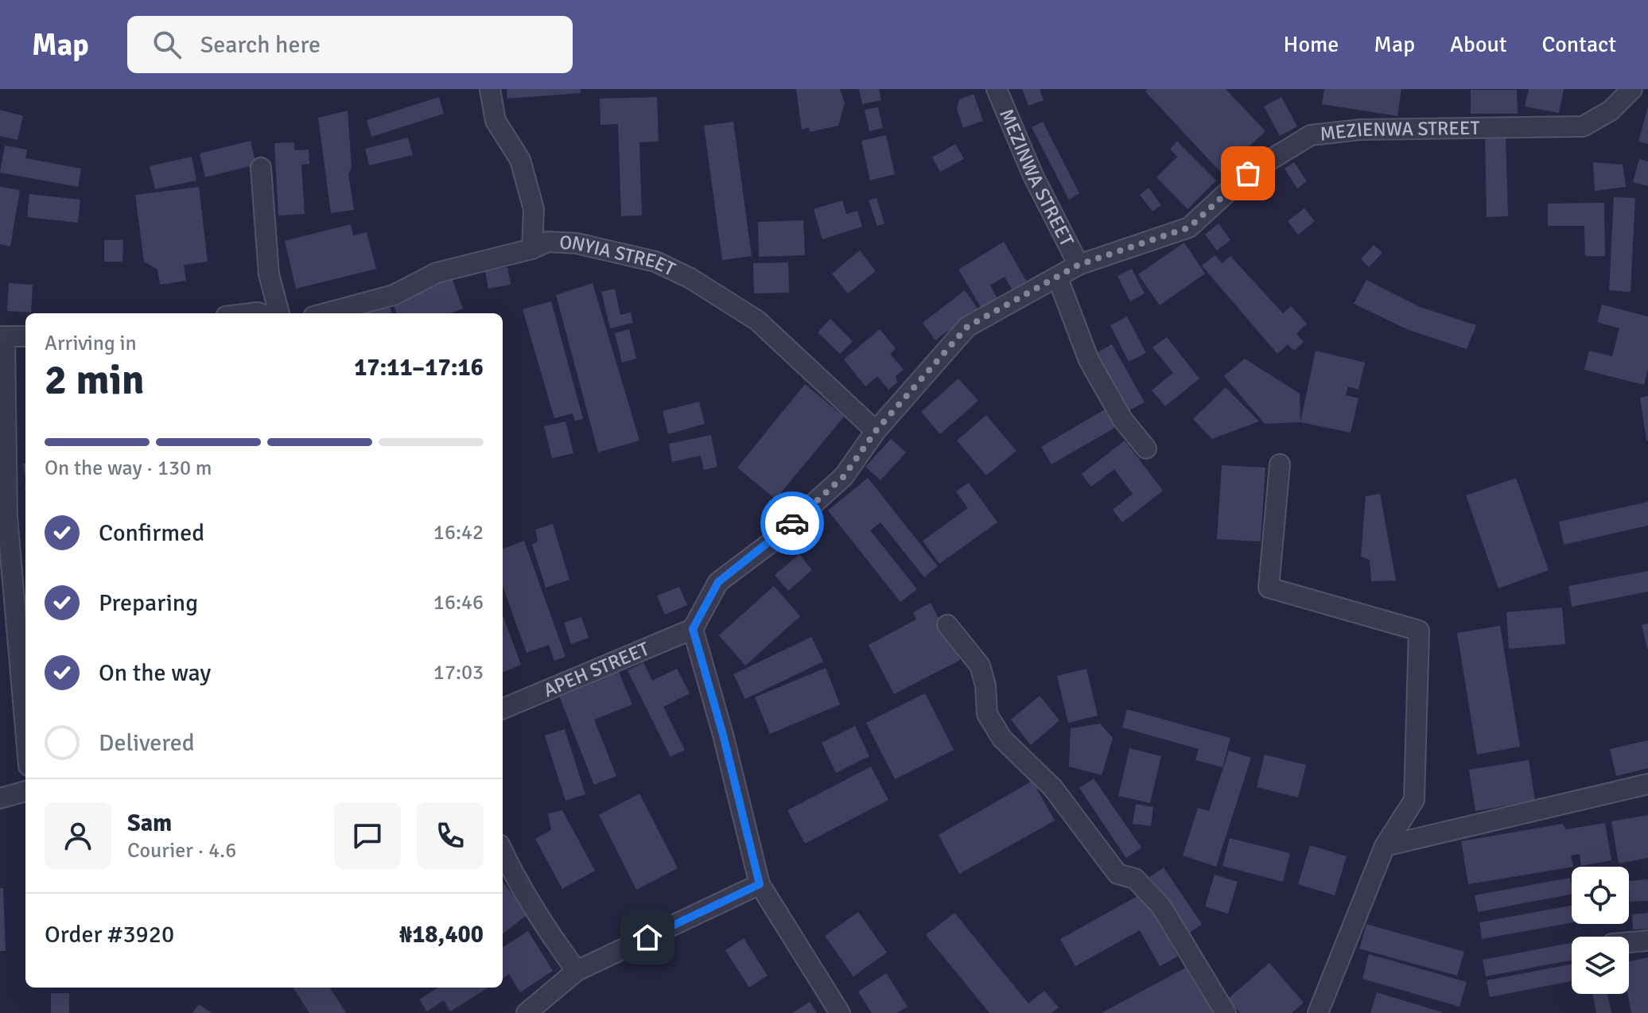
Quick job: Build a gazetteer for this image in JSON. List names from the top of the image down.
{
  "streets": {
    "street": [
      "MEZIENWA STREET",
      "MEZINWA STREET",
      "ONYIA STREET",
      "APEH STREET"
    ]
  },
  "crossings": [
    ["MEZIENWA STREET", "MEZINWA STREET"],
    ["MEZIENWA STREET", "ONYIA STREET"],
    ["MEZIENWA STREET", "APEH STREET"]
  ],
  "page": {
    "header": "Map",
    "search": "Search here",
    "nav": [
      "Home",
      "Map",
      "About",
      "Contact"
    ],
    "heading": ["2 min", "Arriving in", "17:11–17:16"],
    "panel": [
      "Sam",
      "Courier · 4.6",
      "Order #3920",
      "₦18,400"
    ],
    "bar": "On the way · 130 m",
    "list": [
      ["Confirmed", "16:42"],
      ["Preparing", "16:46"],
      ["On the way", "17:03"],
      "Delivered"
    ]
  }
}
